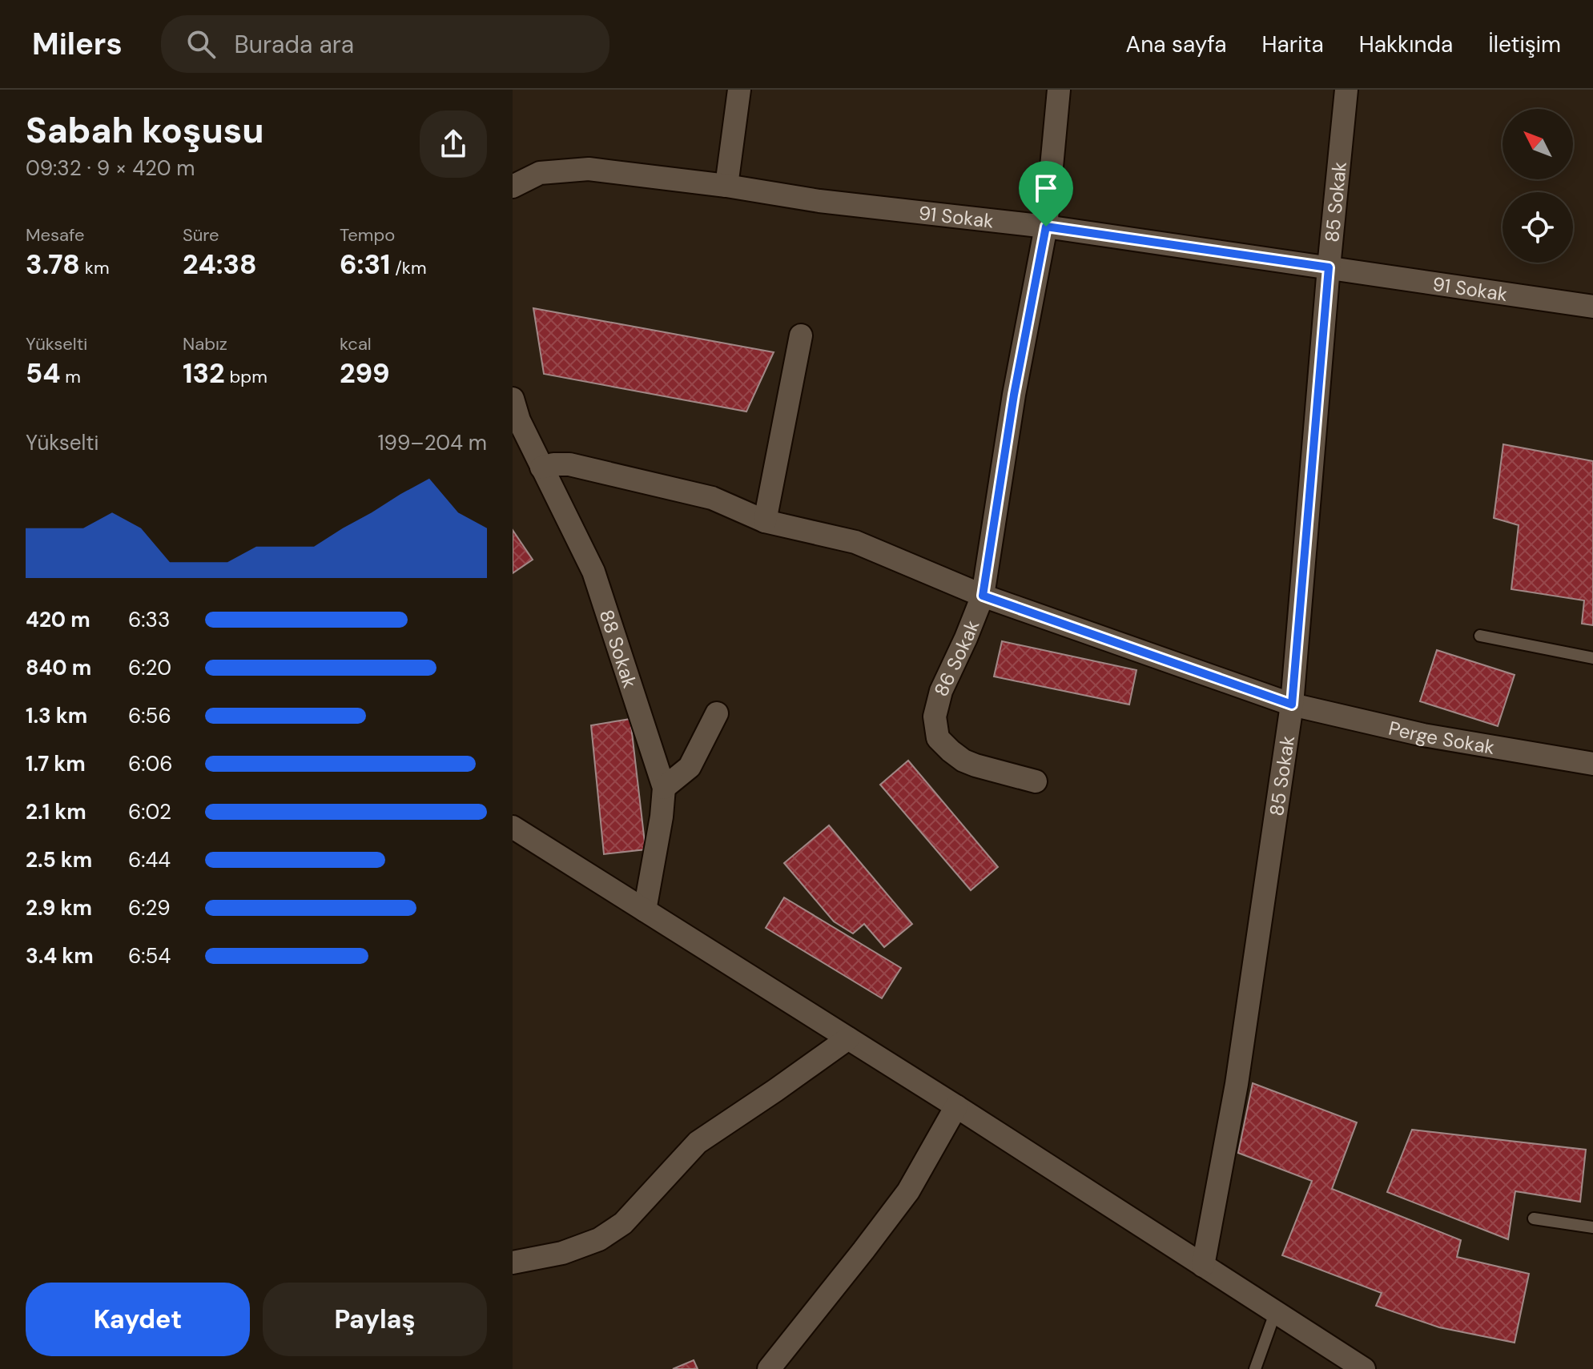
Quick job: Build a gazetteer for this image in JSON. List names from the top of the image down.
{
  "streets": {
    "street": [
      "85 Sokak",
      "91 Sokak",
      "88 Sokak",
      "86 Sokak",
      "Perge Sokak"
    ]
  },
  "crossings": [
    ["85 Sokak", "91 Sokak"],
    ["85 Sokak", "Perge Sokak"],
    ["91 Sokak", "86 Sokak"],
    ["88 Sokak", "Perge Sokak"],
    ["86 Sokak", "Perge Sokak"]
  ],
  "north": "top left",
  "page": {
    "header": "Milers",
    "search": "Burada ara",
    "nav": [
      "Ana sayfa",
      "Harita",
      "Hakkında",
      "İletişim"
    ],
    "heading": ["Sabah koşusu", "09:32 · 9 × 420 m"],
    "stats": [
      ["Mesafe", "3.78 km"],
      ["Süre", "24:38"],
      ["Tempo", "6:31 /km"],
      ["Yükselti", "54 m"],
      ["Nabız", "132 bpm"],
      ["kcal", "299"]
    ],
    "chart": ["Yükselti", "199–204 m"],
    "list": [
      {
        "name": "420 m",
        "note": "6:33"
      },
      {
        "name": "840 m",
        "note": "6:20"
      },
      {
        "name": "1.3 km",
        "note": "6:56"
      },
      {
        "name": "1.7 km",
        "note": "6:06"
      },
      {
        "name": "2.1 km",
        "note": "6:02"
      },
      {
        "name": "2.5 km",
        "note": "6:44"
      },
      {
        "name": "2.9 km",
        "note": "6:29"
      },
      {
        "name": "3.4 km",
        "note": "6:54"
      }
    ],
    "buttons": ["Kaydet", "Paylaş"]
  }
}
